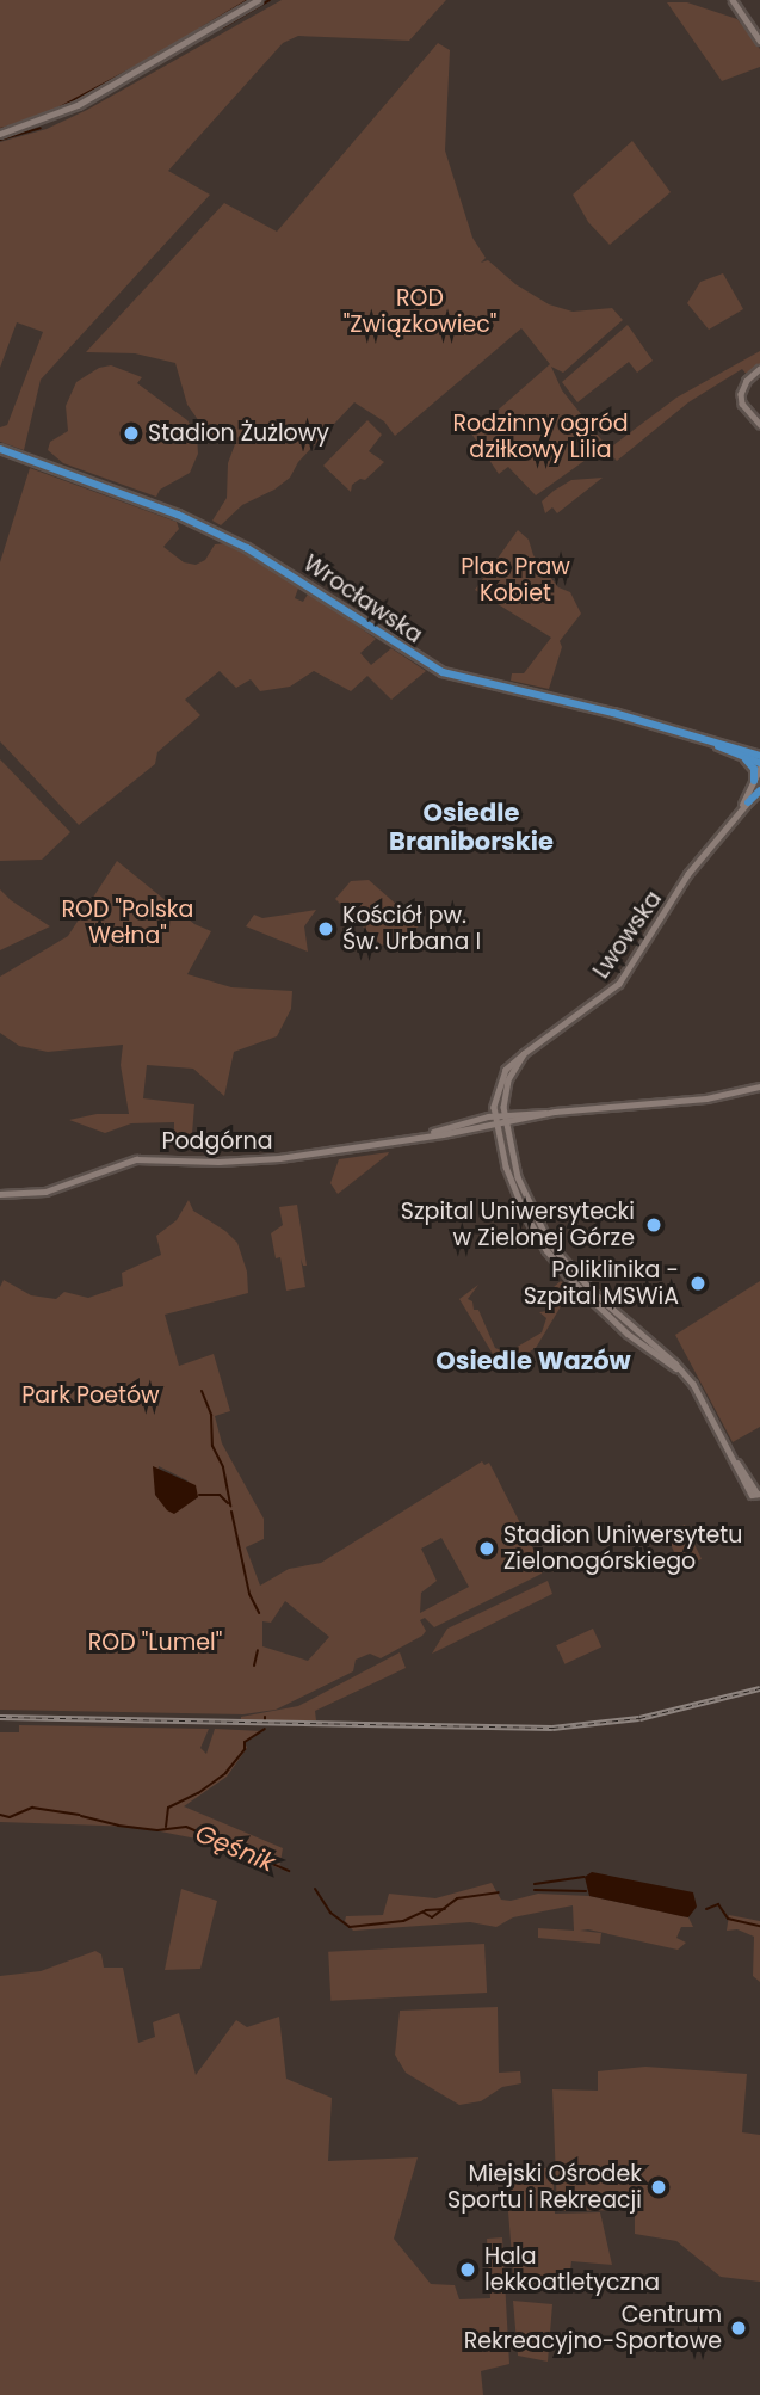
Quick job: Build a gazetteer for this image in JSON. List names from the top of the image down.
{
  "streets": {
    "main road": ["Wrocławska"],
    "street": ["Lwowska", "Podgórna"]
  },
  "crossings": [
    ["Wrocławska", "Lwowska"],
    ["Lwowska", "Podgórna"]
  ],
  "districts": ["Osiedle Braniborskie", "Osiedle Wazów"],
  "water": ["Gęśnik"],
  "parks": [
    "ROD \"Związkowiec\"",
    "Rodzinny ogród dziłkowy Lilia",
    "Plac Praw Kobiet",
    "ROD \"Polska Wełna\"",
    "Park Poetów",
    "ROD \"Lumel\""
  ],
  "places": [
    "Stadion Żużlowy",
    "Kościół pw. Św. Urbana I",
    "Szpital Uniwersytecki w Zielonej Górze",
    "Poliklinika - Szpital MSWiA",
    "Stadion Uniwersytetu Zielonogórskiego",
    "Miejski Ośrodek Sportu i Rekreacji",
    "Hala lekkoatletyczna",
    "Centrum Rekreacyjno-Sportowe"
  ]
}
